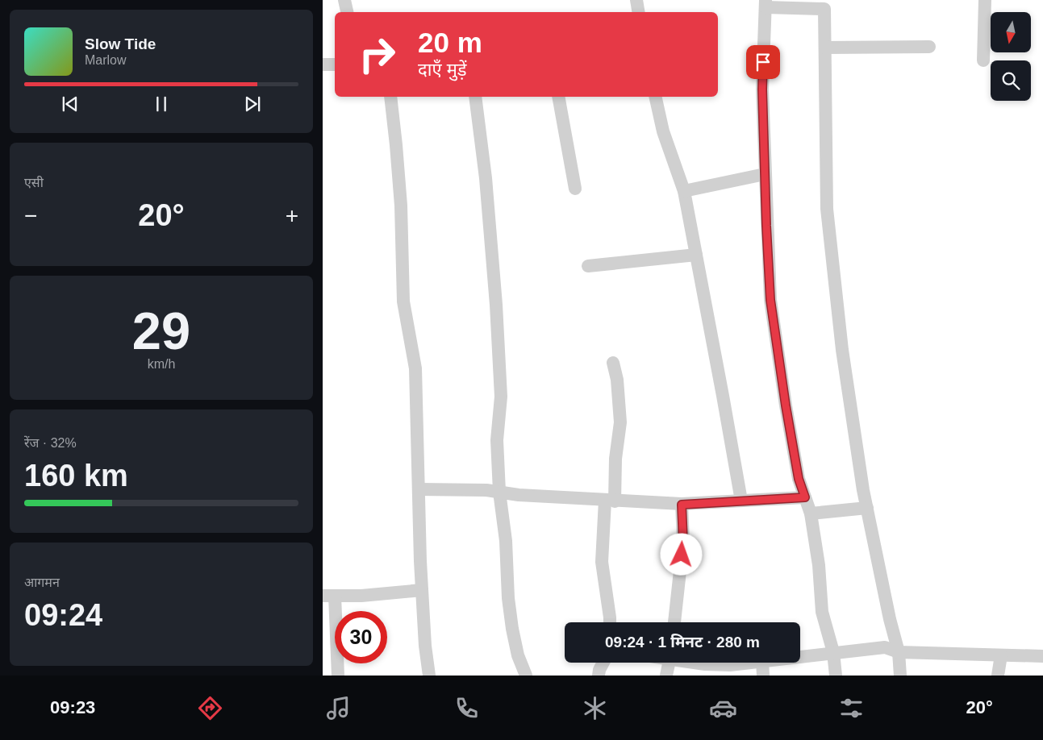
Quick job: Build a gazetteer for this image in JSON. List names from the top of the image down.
{
  "north": "bottom",
  "page": {
    "turn": ["20 m", "दाएँ मुड़ें"],
    "song": ["Slow Tide", "Marlow"],
    "tile": [
      "एसी",
      ["29", "km/h"],
      ["रेंज · 32%", "160 km"],
      ["आगमन", "09:24"]
    ],
    "heat": ["−", "20°", "+"],
    "limit": "30",
    "trip": "09:24 · 1 मिनट · 280 m",
    "tabs": ["09:23", "20°"]
  }
}
